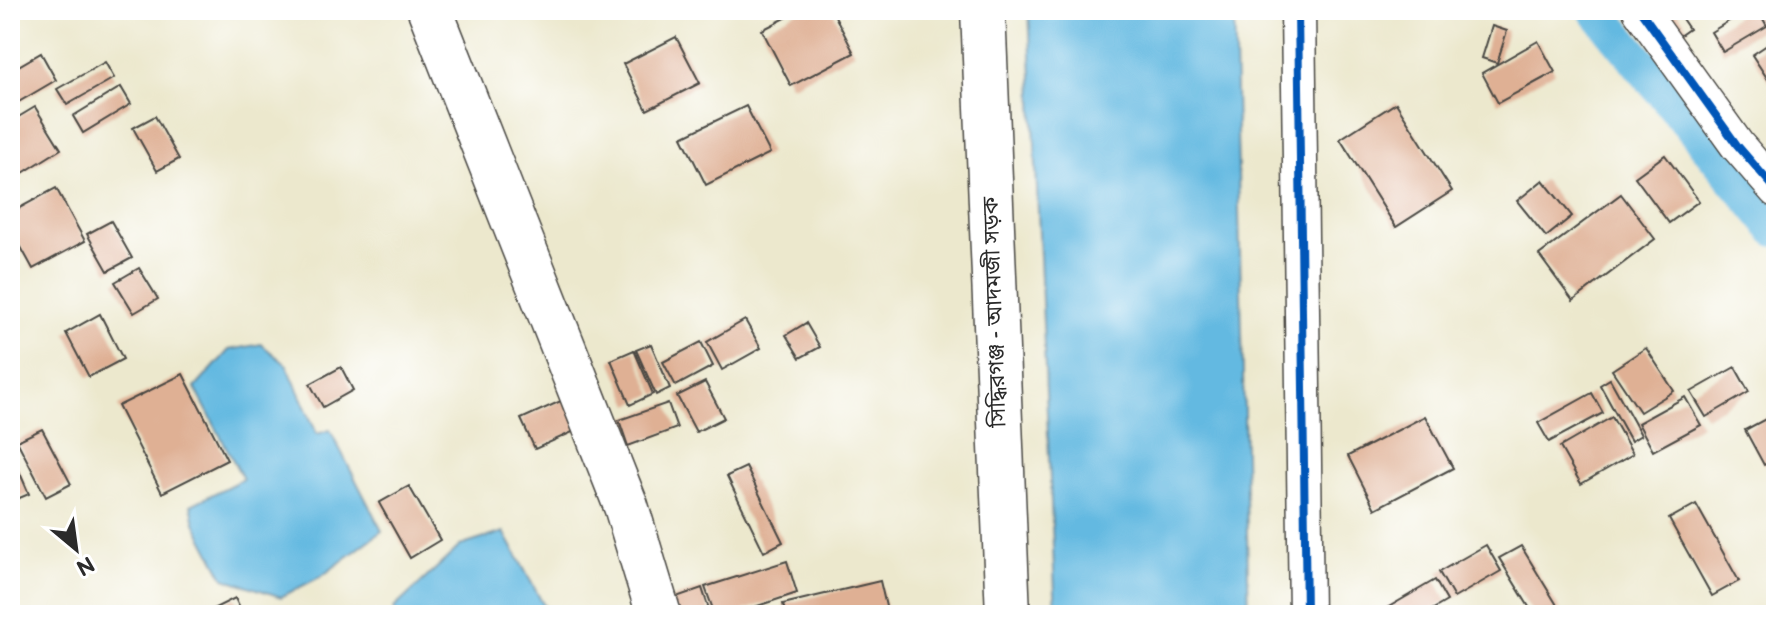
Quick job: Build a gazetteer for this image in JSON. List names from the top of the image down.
{
  "streets": {
    "main road": ["সিদ্ধিরগঞ্জ - আদমজী সড়ক"]
  },
  "north": "bottom right"
}
